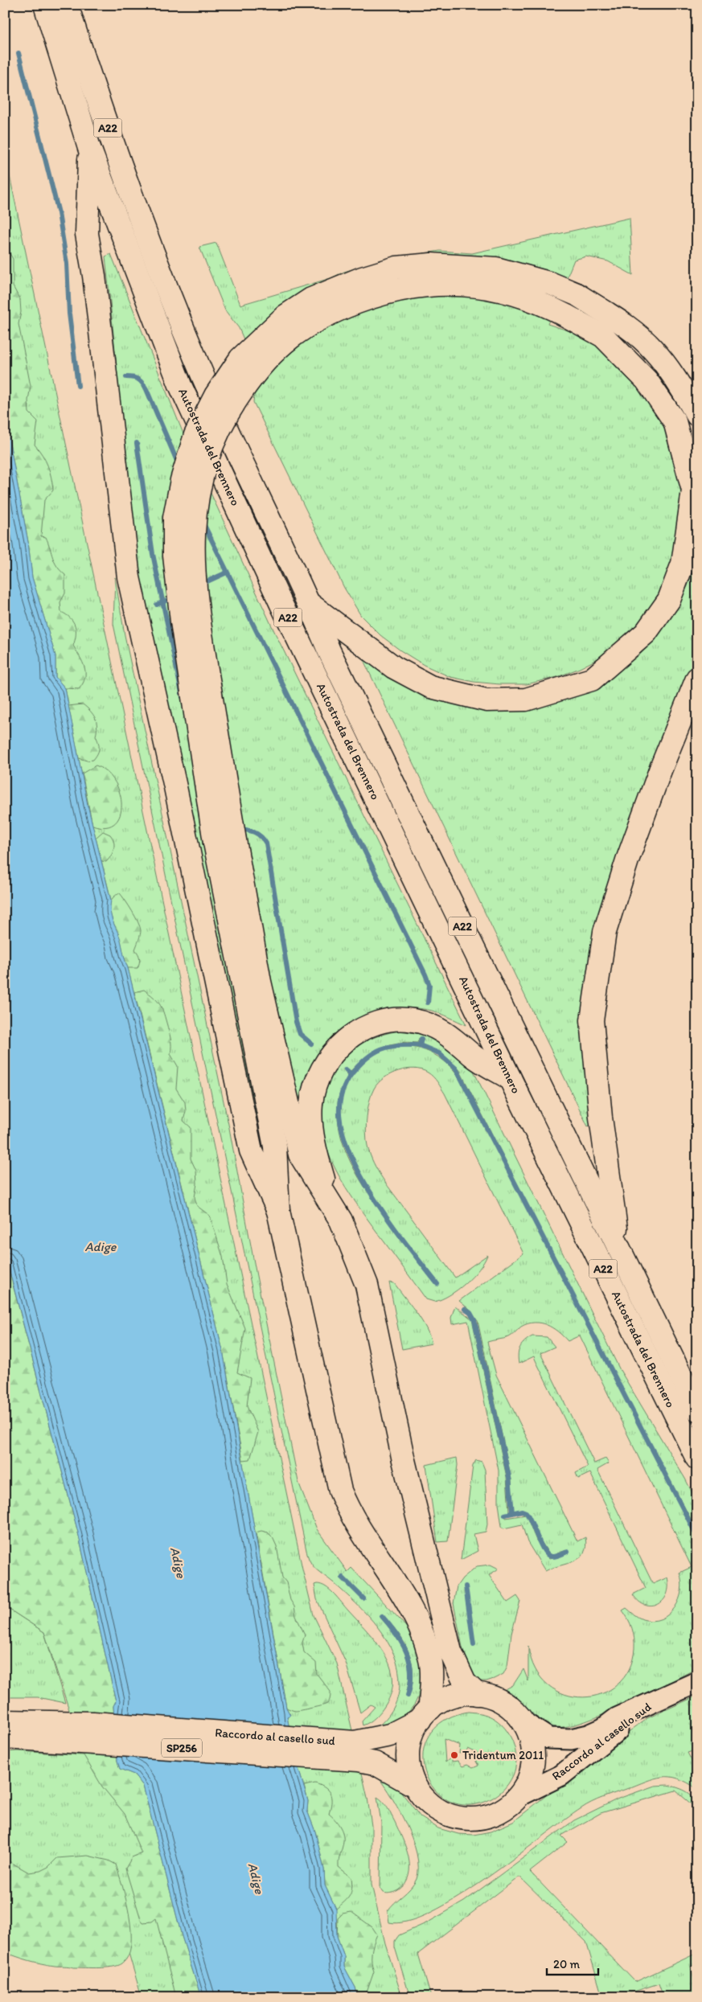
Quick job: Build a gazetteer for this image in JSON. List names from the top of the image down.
{
  "streets": {
    "main road": [
      "A22",
      "Autostrada del Brennero",
      "Raccordo al casello sud",
      "SP256"
    ]
  },
  "water": ["Adige"],
  "places": ["Tridentum 2011"],
  "scale_bar": "20 m"
}
